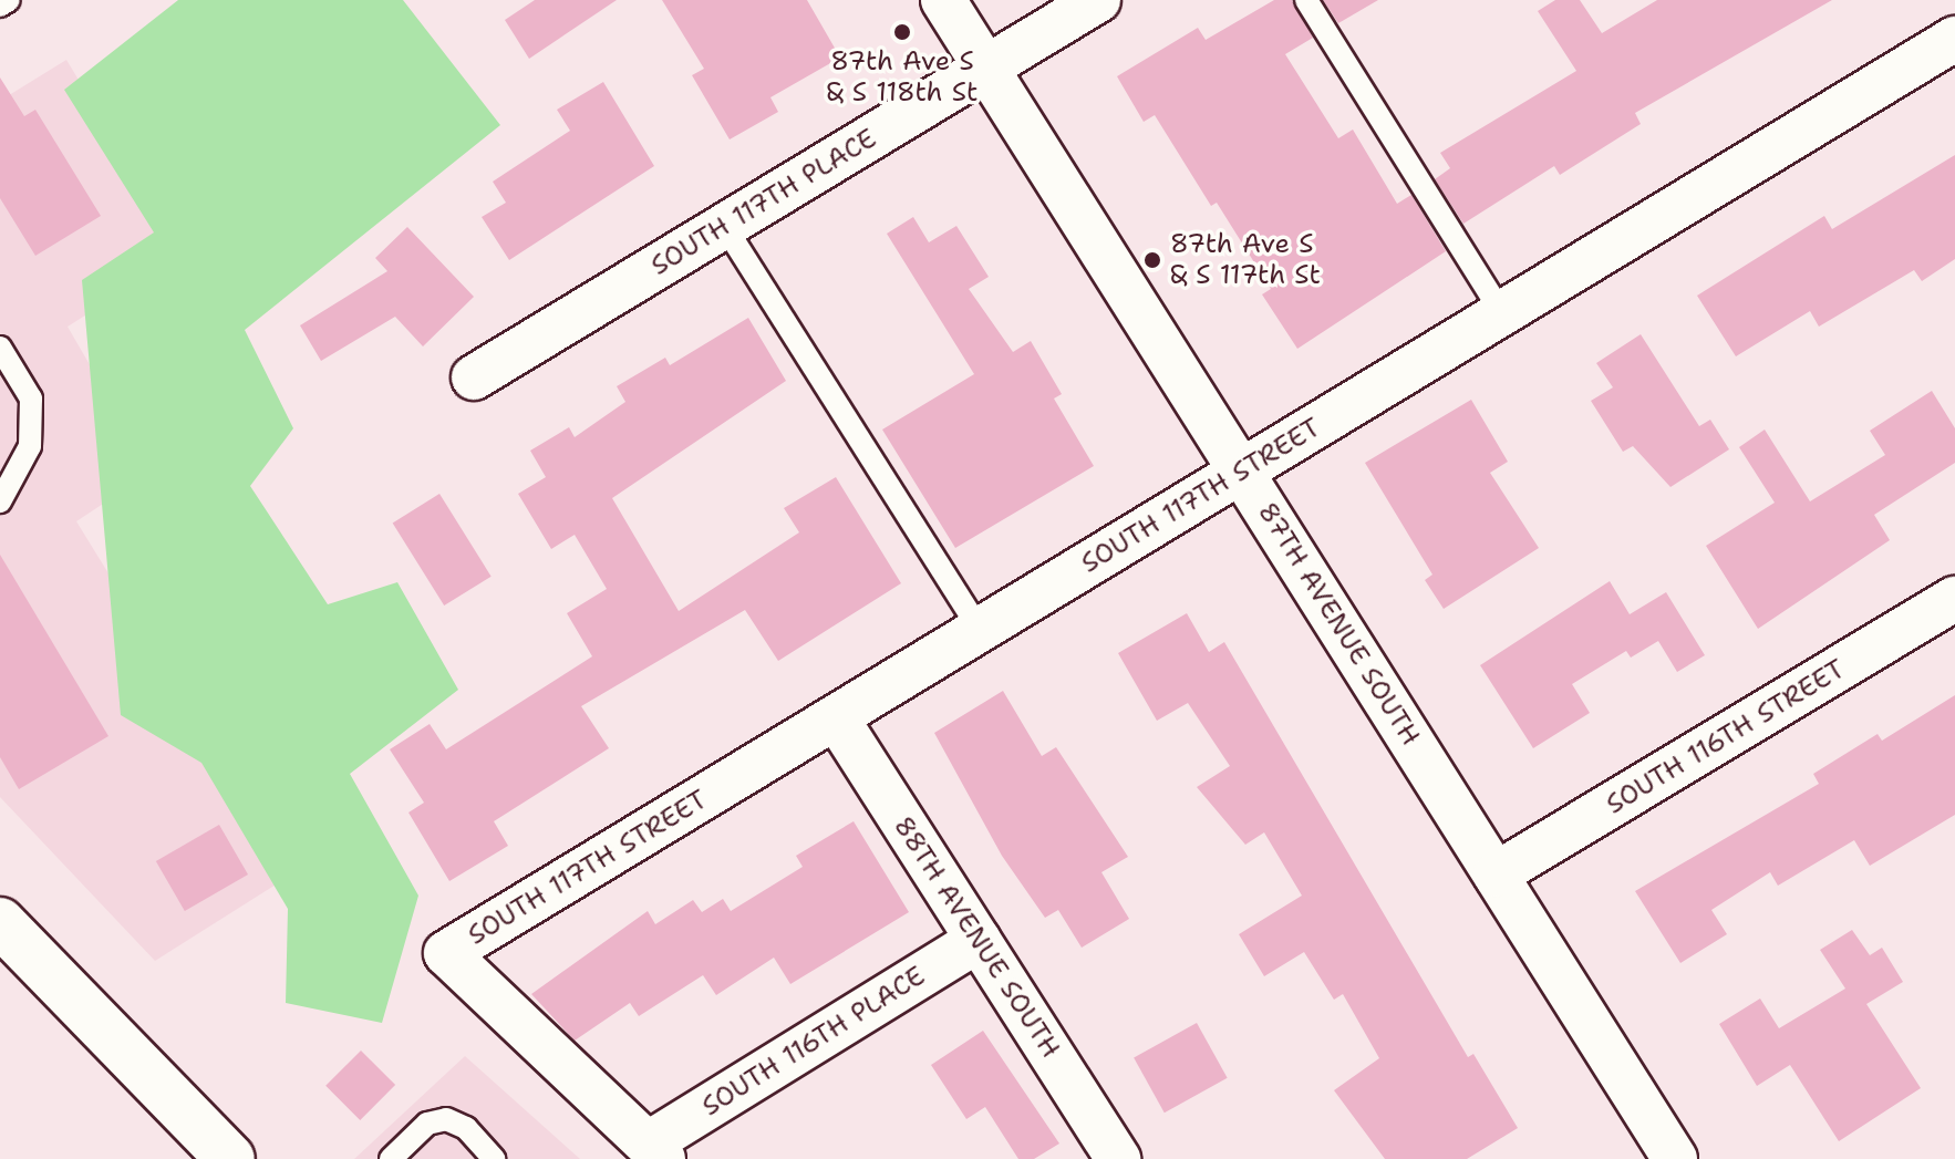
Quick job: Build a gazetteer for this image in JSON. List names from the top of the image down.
{
  "streets": {
    "street": [
      "SOUTH 117TH PLACE",
      "SOUTH 117TH STREET",
      "87TH AVENUE SOUTH",
      "SOUTH 116TH STREET",
      "88TH AVENUE SOUTH",
      "SOUTH 116TH PLACE"
    ]
  },
  "crossings": [
    ["SOUTH 117TH PLACE", "87TH AVENUE SOUTH"],
    ["SOUTH 117TH STREET", "87TH AVENUE SOUTH"],
    ["SOUTH 117TH STREET", "88TH AVENUE SOUTH"],
    ["SOUTH 117TH STREET", "SOUTH 116TH PLACE"],
    ["87TH AVENUE SOUTH", "SOUTH 116TH STREET"],
    ["88TH AVENUE SOUTH", "SOUTH 116TH PLACE"]
  ],
  "places": ["87th Ave S & S 118th St", "87th Ave S & S 117th St"]
}
